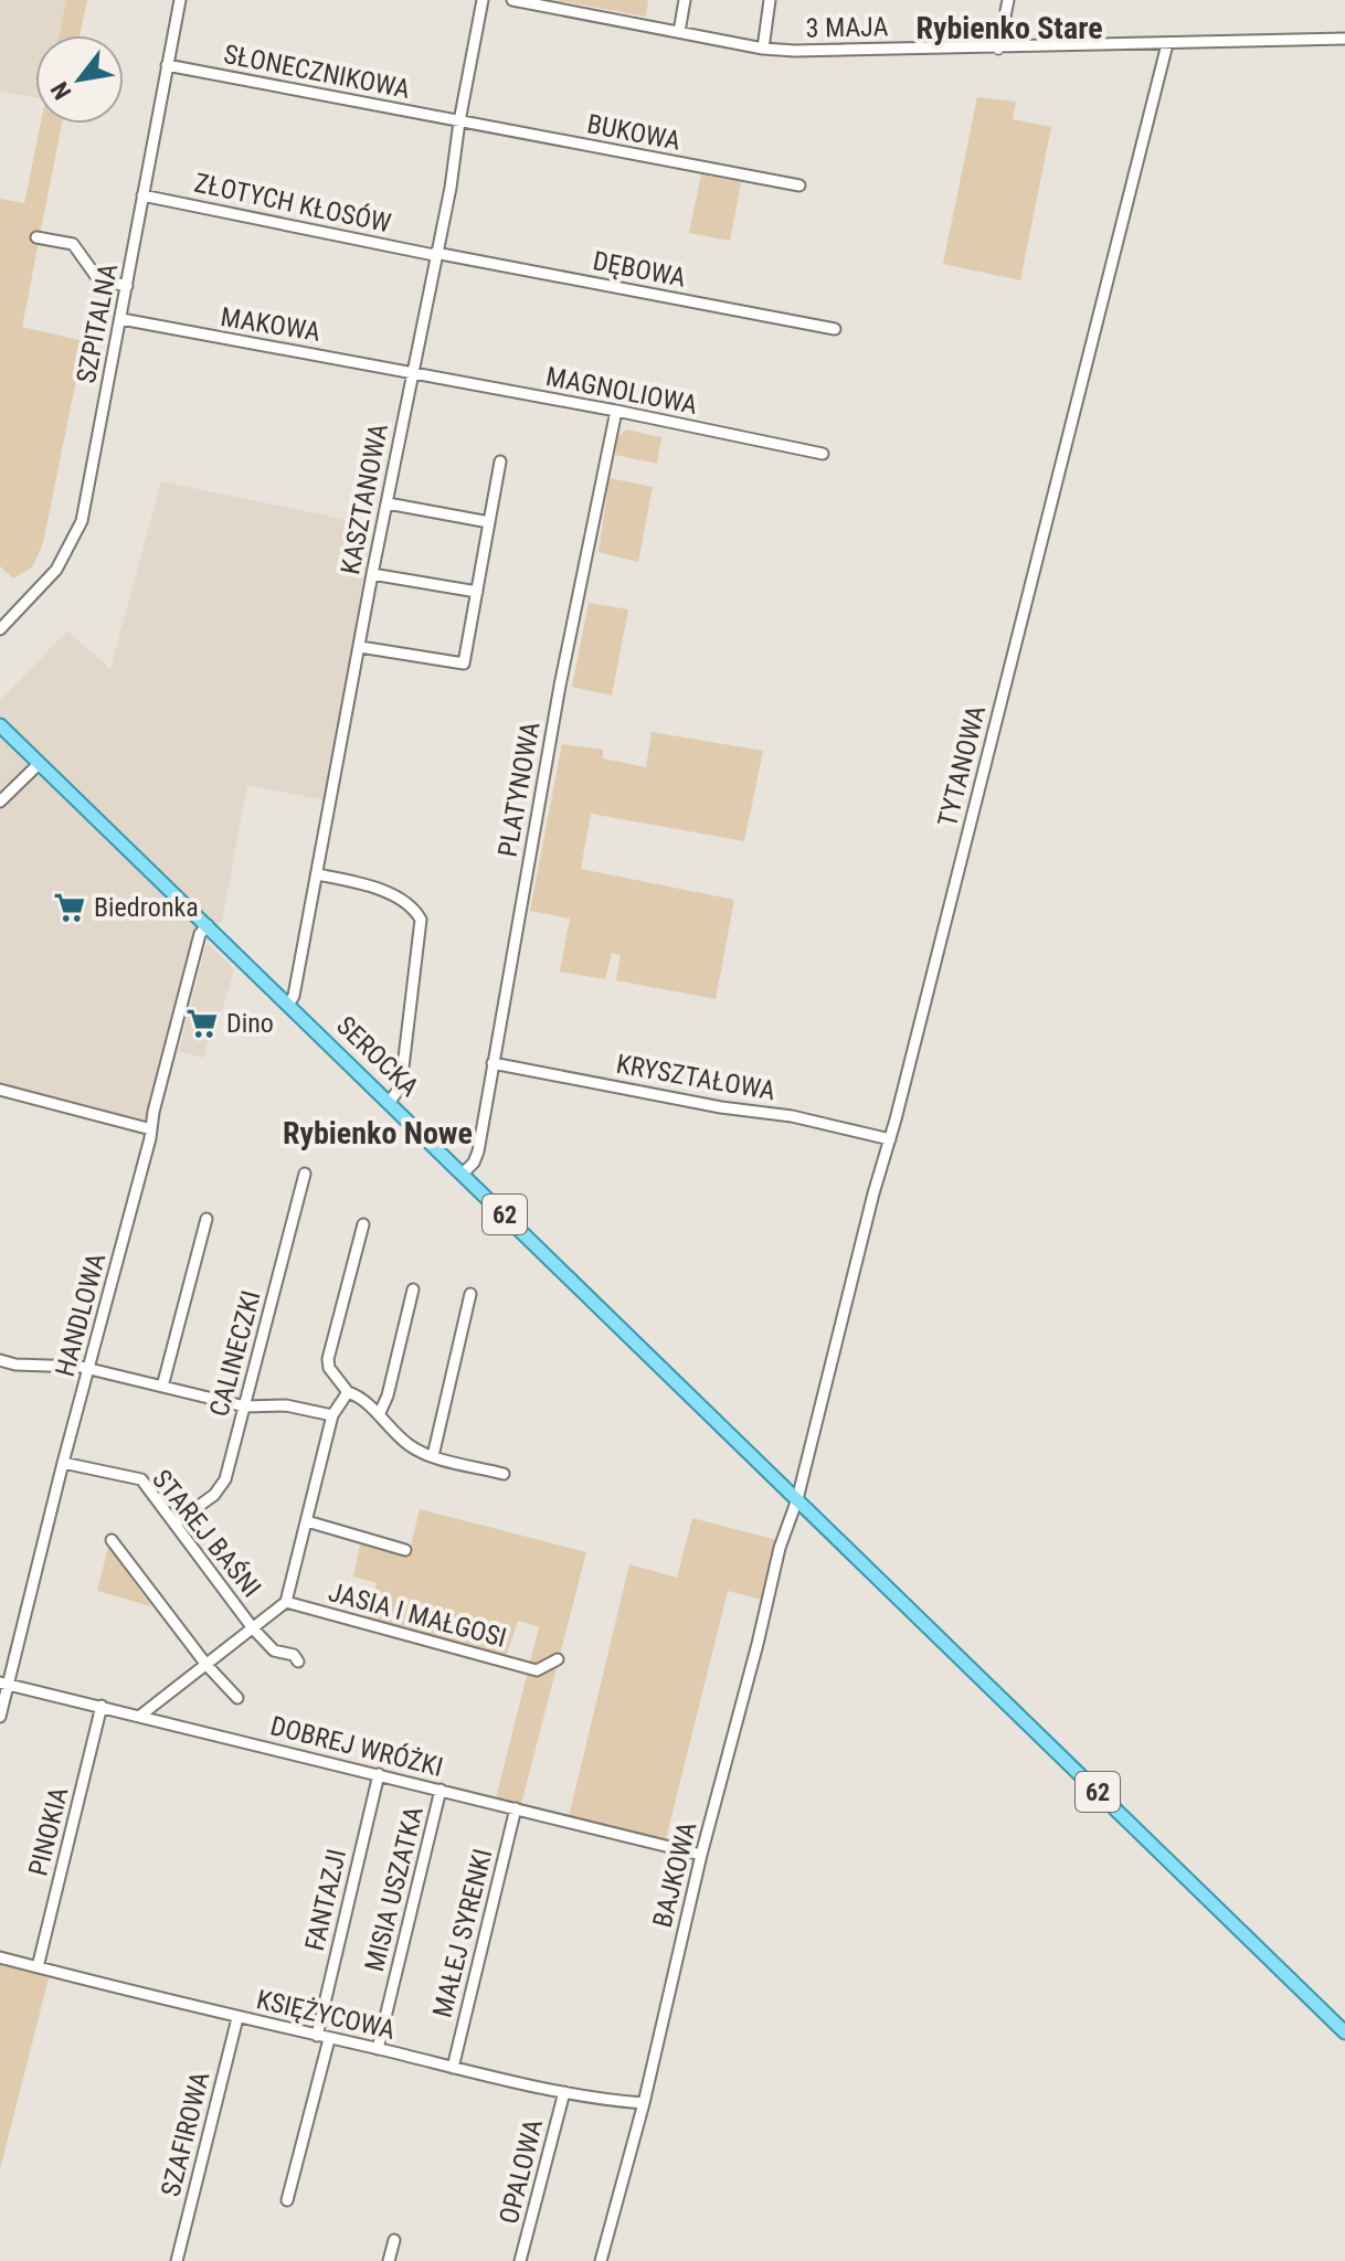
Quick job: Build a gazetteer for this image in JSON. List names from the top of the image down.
{
  "streets": {
    "main road": ["SEROCKA", "62"],
    "street": [
      "3 MAJA",
      "SŁONECZNIKOWA",
      "BUKOWA",
      "ZŁOTYCH KŁOSÓW",
      "DĘBOWA",
      "SZPITALNA",
      "MAKOWA",
      "MAGNOLIOWA",
      "KASZTANOWA",
      "TYTANOWA",
      "PLATYNOWA",
      "KRYSZTAŁOWA",
      "HANDLOWA",
      "CALINECZKI",
      "STAREJ BAŚNI",
      "JASIA I MAŁGOSI",
      "DOBREJ WRÓŻKI",
      "PINOKIA",
      "BAJKOWA",
      "MISIA USZATKA",
      "FANTAZJI",
      "MAŁEJ SYRENKI",
      "KSIĘŻYCOWA",
      "SZAFIROWA",
      "OPALOWA"
    ]
  },
  "crossings": [
    ["3 MAJA", "TYTANOWA"],
    ["SŁONECZNIKOWA", "BUKOWA"],
    ["SŁONECZNIKOWA", "SZPITALNA"],
    ["SŁONECZNIKOWA", "KASZTANOWA"],
    ["BUKOWA", "KASZTANOWA"],
    ["ZŁOTYCH KŁOSÓW", "DĘBOWA"],
    ["ZŁOTYCH KŁOSÓW", "SZPITALNA"],
    ["ZŁOTYCH KŁOSÓW", "KASZTANOWA"],
    ["DĘBOWA", "KASZTANOWA"],
    ["SZPITALNA", "MAKOWA"],
    ["MAKOWA", "MAGNOLIOWA"],
    ["MAKOWA", "KASZTANOWA"],
    ["MAGNOLIOWA", "KASZTANOWA"],
    ["MAGNOLIOWA", "PLATYNOWA"],
    ["KASZTANOWA", "SEROCKA"],
    ["TYTANOWA", "SEROCKA"],
    ["TYTANOWA", "KRYSZTAŁOWA"],
    ["TYTANOWA", "62"],
    ["TYTANOWA", "BAJKOWA"],
    ["PLATYNOWA", "SEROCKA"],
    ["PLATYNOWA", "KRYSZTAŁOWA"],
    ["SEROCKA", "62"],
    ["SEROCKA", "HANDLOWA"],
    ["SEROCKA", "BAJKOWA"],
    ["62", "BAJKOWA"],
    ["HANDLOWA", "STAREJ BAŚNI"],
    ["HANDLOWA", "DOBREJ WRÓŻKI"],
    ["CALINECZKI", "STAREJ BAŚNI"],
    ["DOBREJ WRÓŻKI", "PINOKIA"],
    ["DOBREJ WRÓŻKI", "BAJKOWA"],
    ["DOBREJ WRÓŻKI", "MISIA USZATKA"],
    ["DOBREJ WRÓŻKI", "FANTAZJI"],
    ["DOBREJ WRÓŻKI", "MAŁEJ SYRENKI"],
    ["PINOKIA", "KSIĘŻYCOWA"],
    ["BAJKOWA", "KSIĘŻYCOWA"],
    ["MISIA USZATKA", "KSIĘŻYCOWA"],
    ["FANTAZJI", "KSIĘŻYCOWA"],
    ["MAŁEJ SYRENKI", "KSIĘŻYCOWA"],
    ["KSIĘŻYCOWA", "SZAFIROWA"],
    ["KSIĘŻYCOWA", "OPALOWA"]
  ],
  "districts": ["Rybienko Stare", "Rybienko Nowe"],
  "places": {
    "supermarket": ["Biedronka", "Dino"]
  },
  "north": "bottom left"
}
